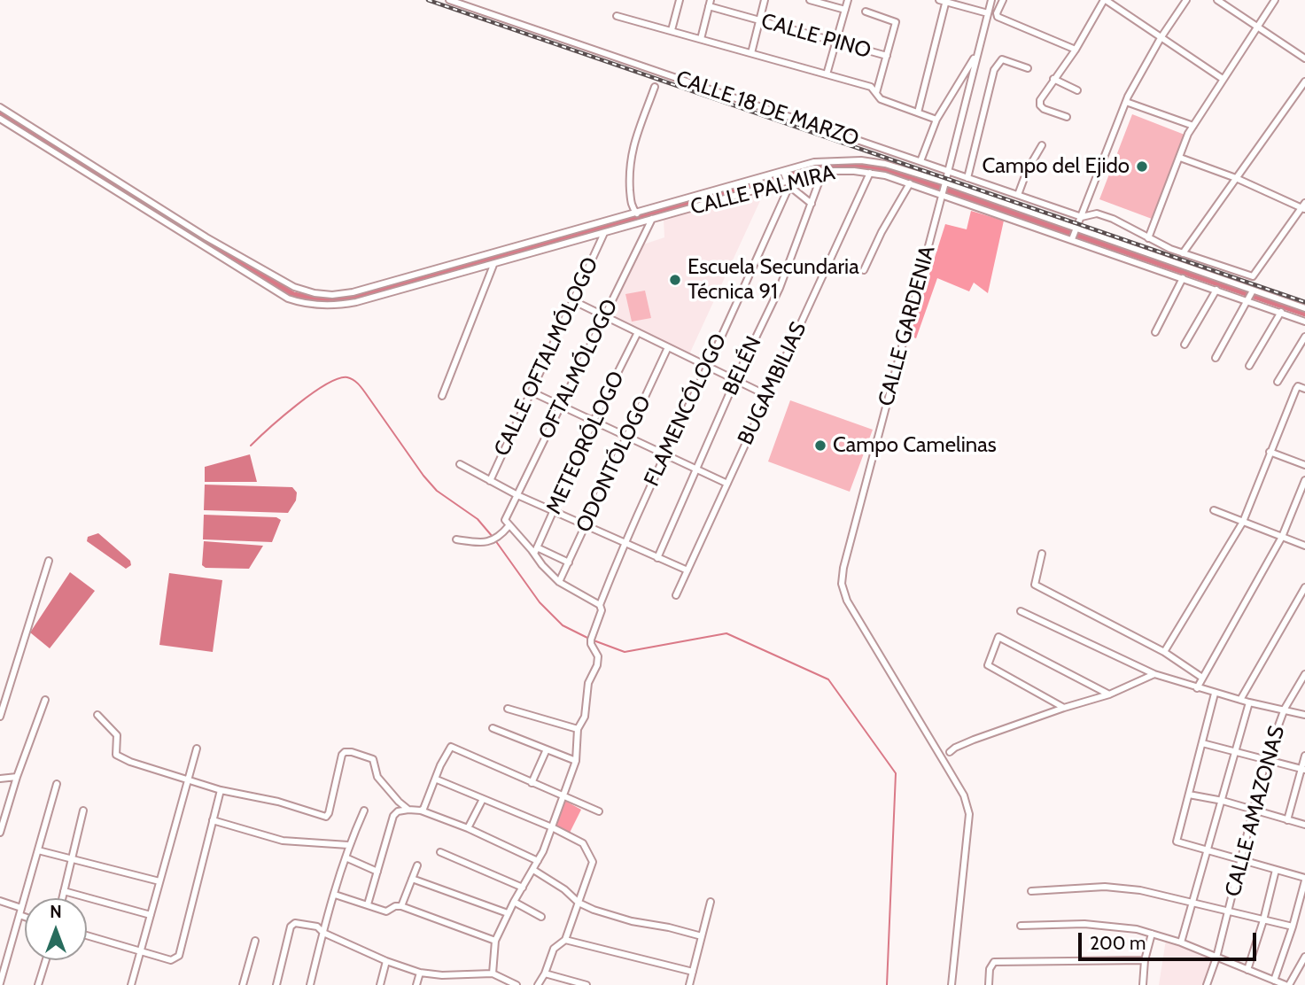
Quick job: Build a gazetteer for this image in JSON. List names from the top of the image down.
{
  "streets": {
    "street": [
      "CALLE PINO",
      "CALLE 18 DE MARZO",
      "CALLE PALMIRA",
      "CALLE GARDENIA",
      "CALLE OFTALMÓLOGO",
      "BELÉN",
      "OFTALMÓLOGO",
      "BUGAMBILIAS",
      "FLAMENCÓLOGO",
      "METEORÓLOGO",
      "ODONTÓLOGO",
      "CALLE AMAZONAS"
    ]
  },
  "crossings": [
    ["CALLE 18 DE MARZO", "CALLE GARDENIA"],
    ["CALLE PALMIRA", "CALLE GARDENIA"],
    ["CALLE PALMIRA", "CALLE OFTALMÓLOGO"],
    ["CALLE PALMIRA", "BELÉN"],
    ["CALLE PALMIRA", "OFTALMÓLOGO"],
    ["CALLE PALMIRA", "BUGAMBILIAS"],
    ["CALLE PALMIRA", "FLAMENCÓLOGO"]
  ],
  "places": ["Campo del Ejido", "Escuela Secundaria Técnica 91", "Campo Camelinas"],
  "scale_bar": "200 m",
  "north": "top"
}
